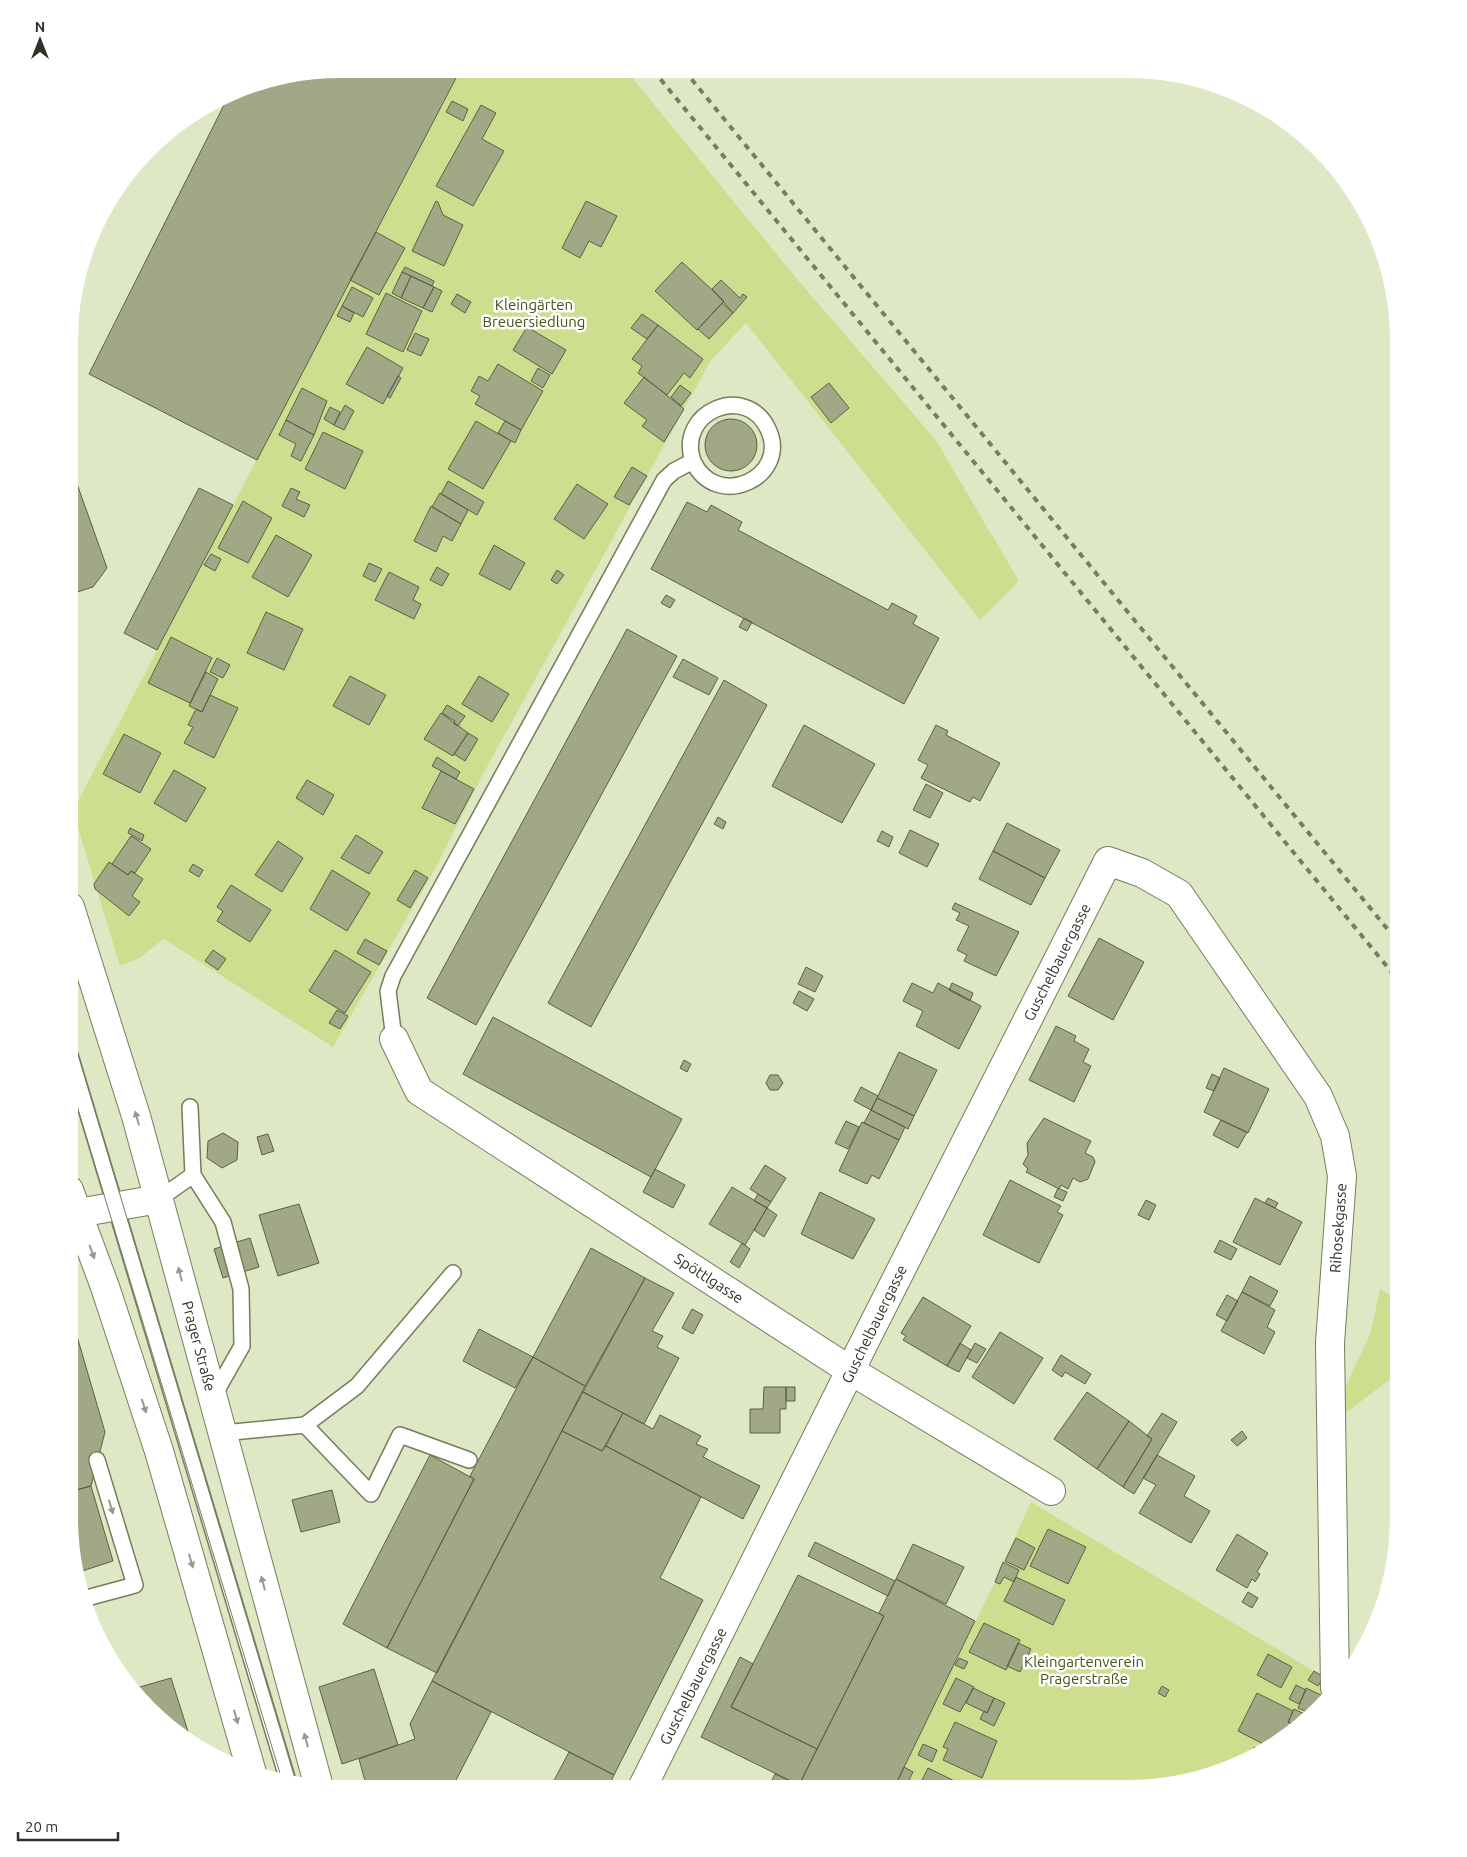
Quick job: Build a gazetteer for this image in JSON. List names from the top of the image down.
{
  "streets": {
    "street": [
      "Guschelbauergasse",
      "Rihosekgasse",
      "Spöttlgasse",
      "Prager Straße"
    ]
  },
  "crossings": [
    ["Guschelbauergasse", "Rihosekgasse"],
    ["Guschelbauergasse", "Spöttlgasse"]
  ],
  "parks": ["Kleingärten Breuersiedlung", "Kleingartenverein Pragerstraße"],
  "scale_bar": "20 m",
  "north": "top"
}
